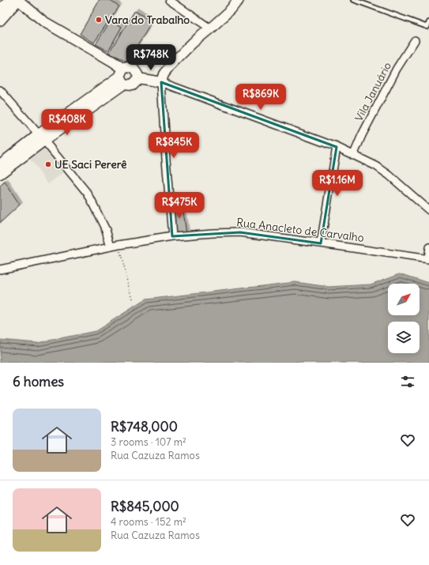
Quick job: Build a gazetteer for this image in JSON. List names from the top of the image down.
{
  "streets": {
    "street": ["Vila Januário", "Rua Anacleto de Carvalho"]
  },
  "places": ["Vara do Trabalho", "UE Saci Pererê"],
  "north": "top right",
  "page": {
    "price": [
      "R$748K",
      "R$869K",
      "R$408K",
      "R$845K",
      "R$1.16M",
      "R$475K"
    ],
    "heading": "6 homes",
    "list": [
      {
        "name": "R$748,000",
        "note": "3 rooms · 107 m² · Rua Cazuza Ramos"
      },
      {
        "name": "R$845,000",
        "note": "4 rooms · 152 m² · Rua Cazuza Ramos"
      }
    ]
  }
}
